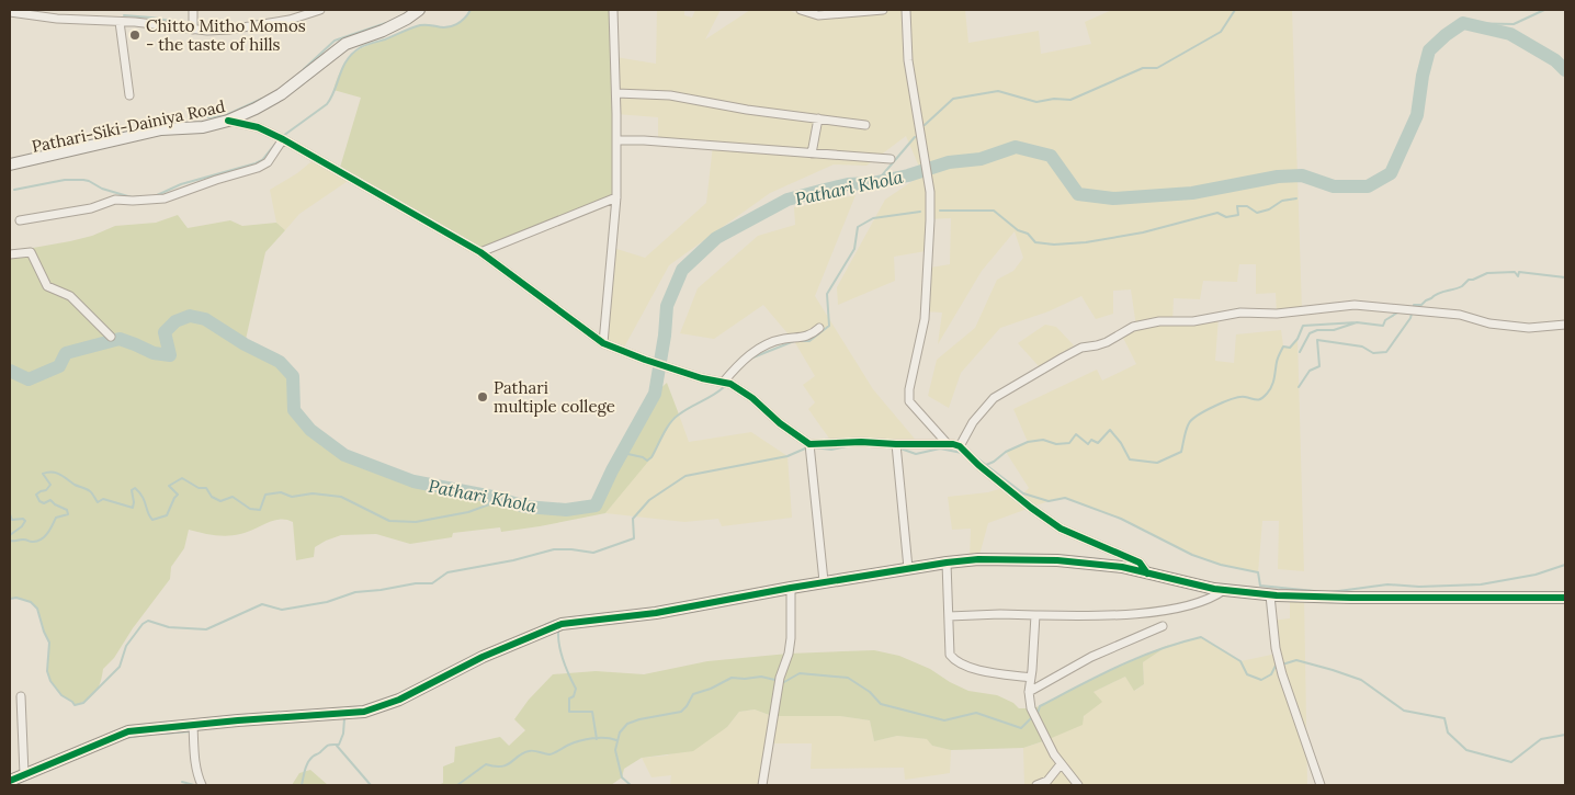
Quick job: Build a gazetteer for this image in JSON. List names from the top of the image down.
{
  "streets": {
    "street": ["Pathari-Siki-Dainiya Road"]
  },
  "water": ["Pathari Khola"],
  "places": ["Chitto Mitho Momos - the taste of hills", "Pathari multiple college"]
}
